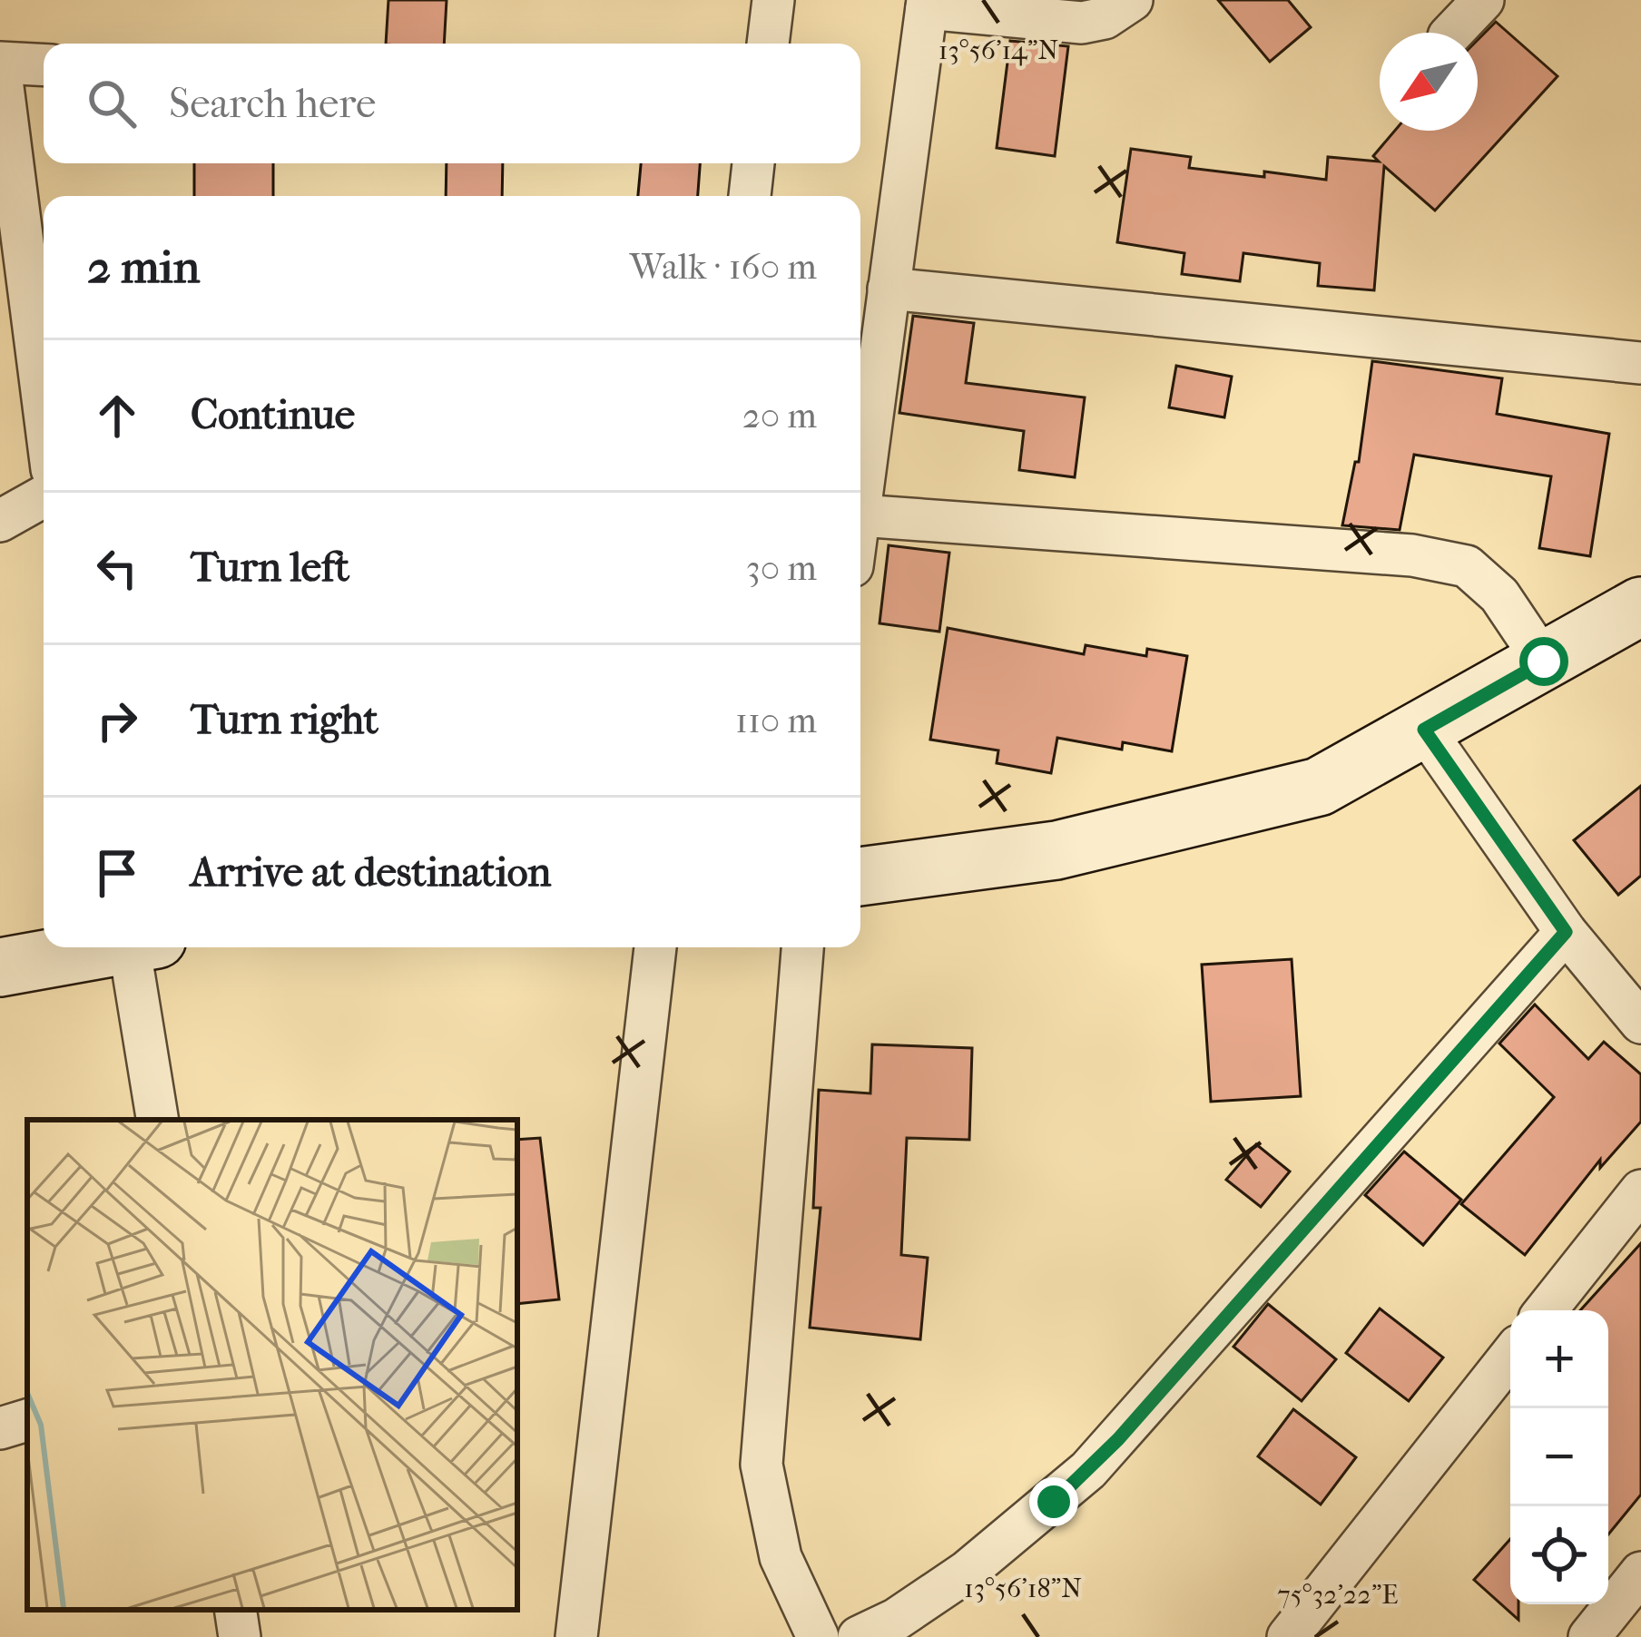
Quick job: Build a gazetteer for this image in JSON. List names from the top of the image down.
{
  "north": "bottom left",
  "page": {
    "search": "Search here",
    "heading": ["2 min", "Walk · 160 m"],
    "list": [
      ["Continue", "20 m"],
      ["Turn left", "30 m"],
      ["Turn right", "110 m"],
      "Arrive at destination"
    ],
    "map_buttons": ["+", "−"]
  },
  "coordinates": ["13°56'14\"N", "13°56'18\"N", "75°32'22\"E"]
}
